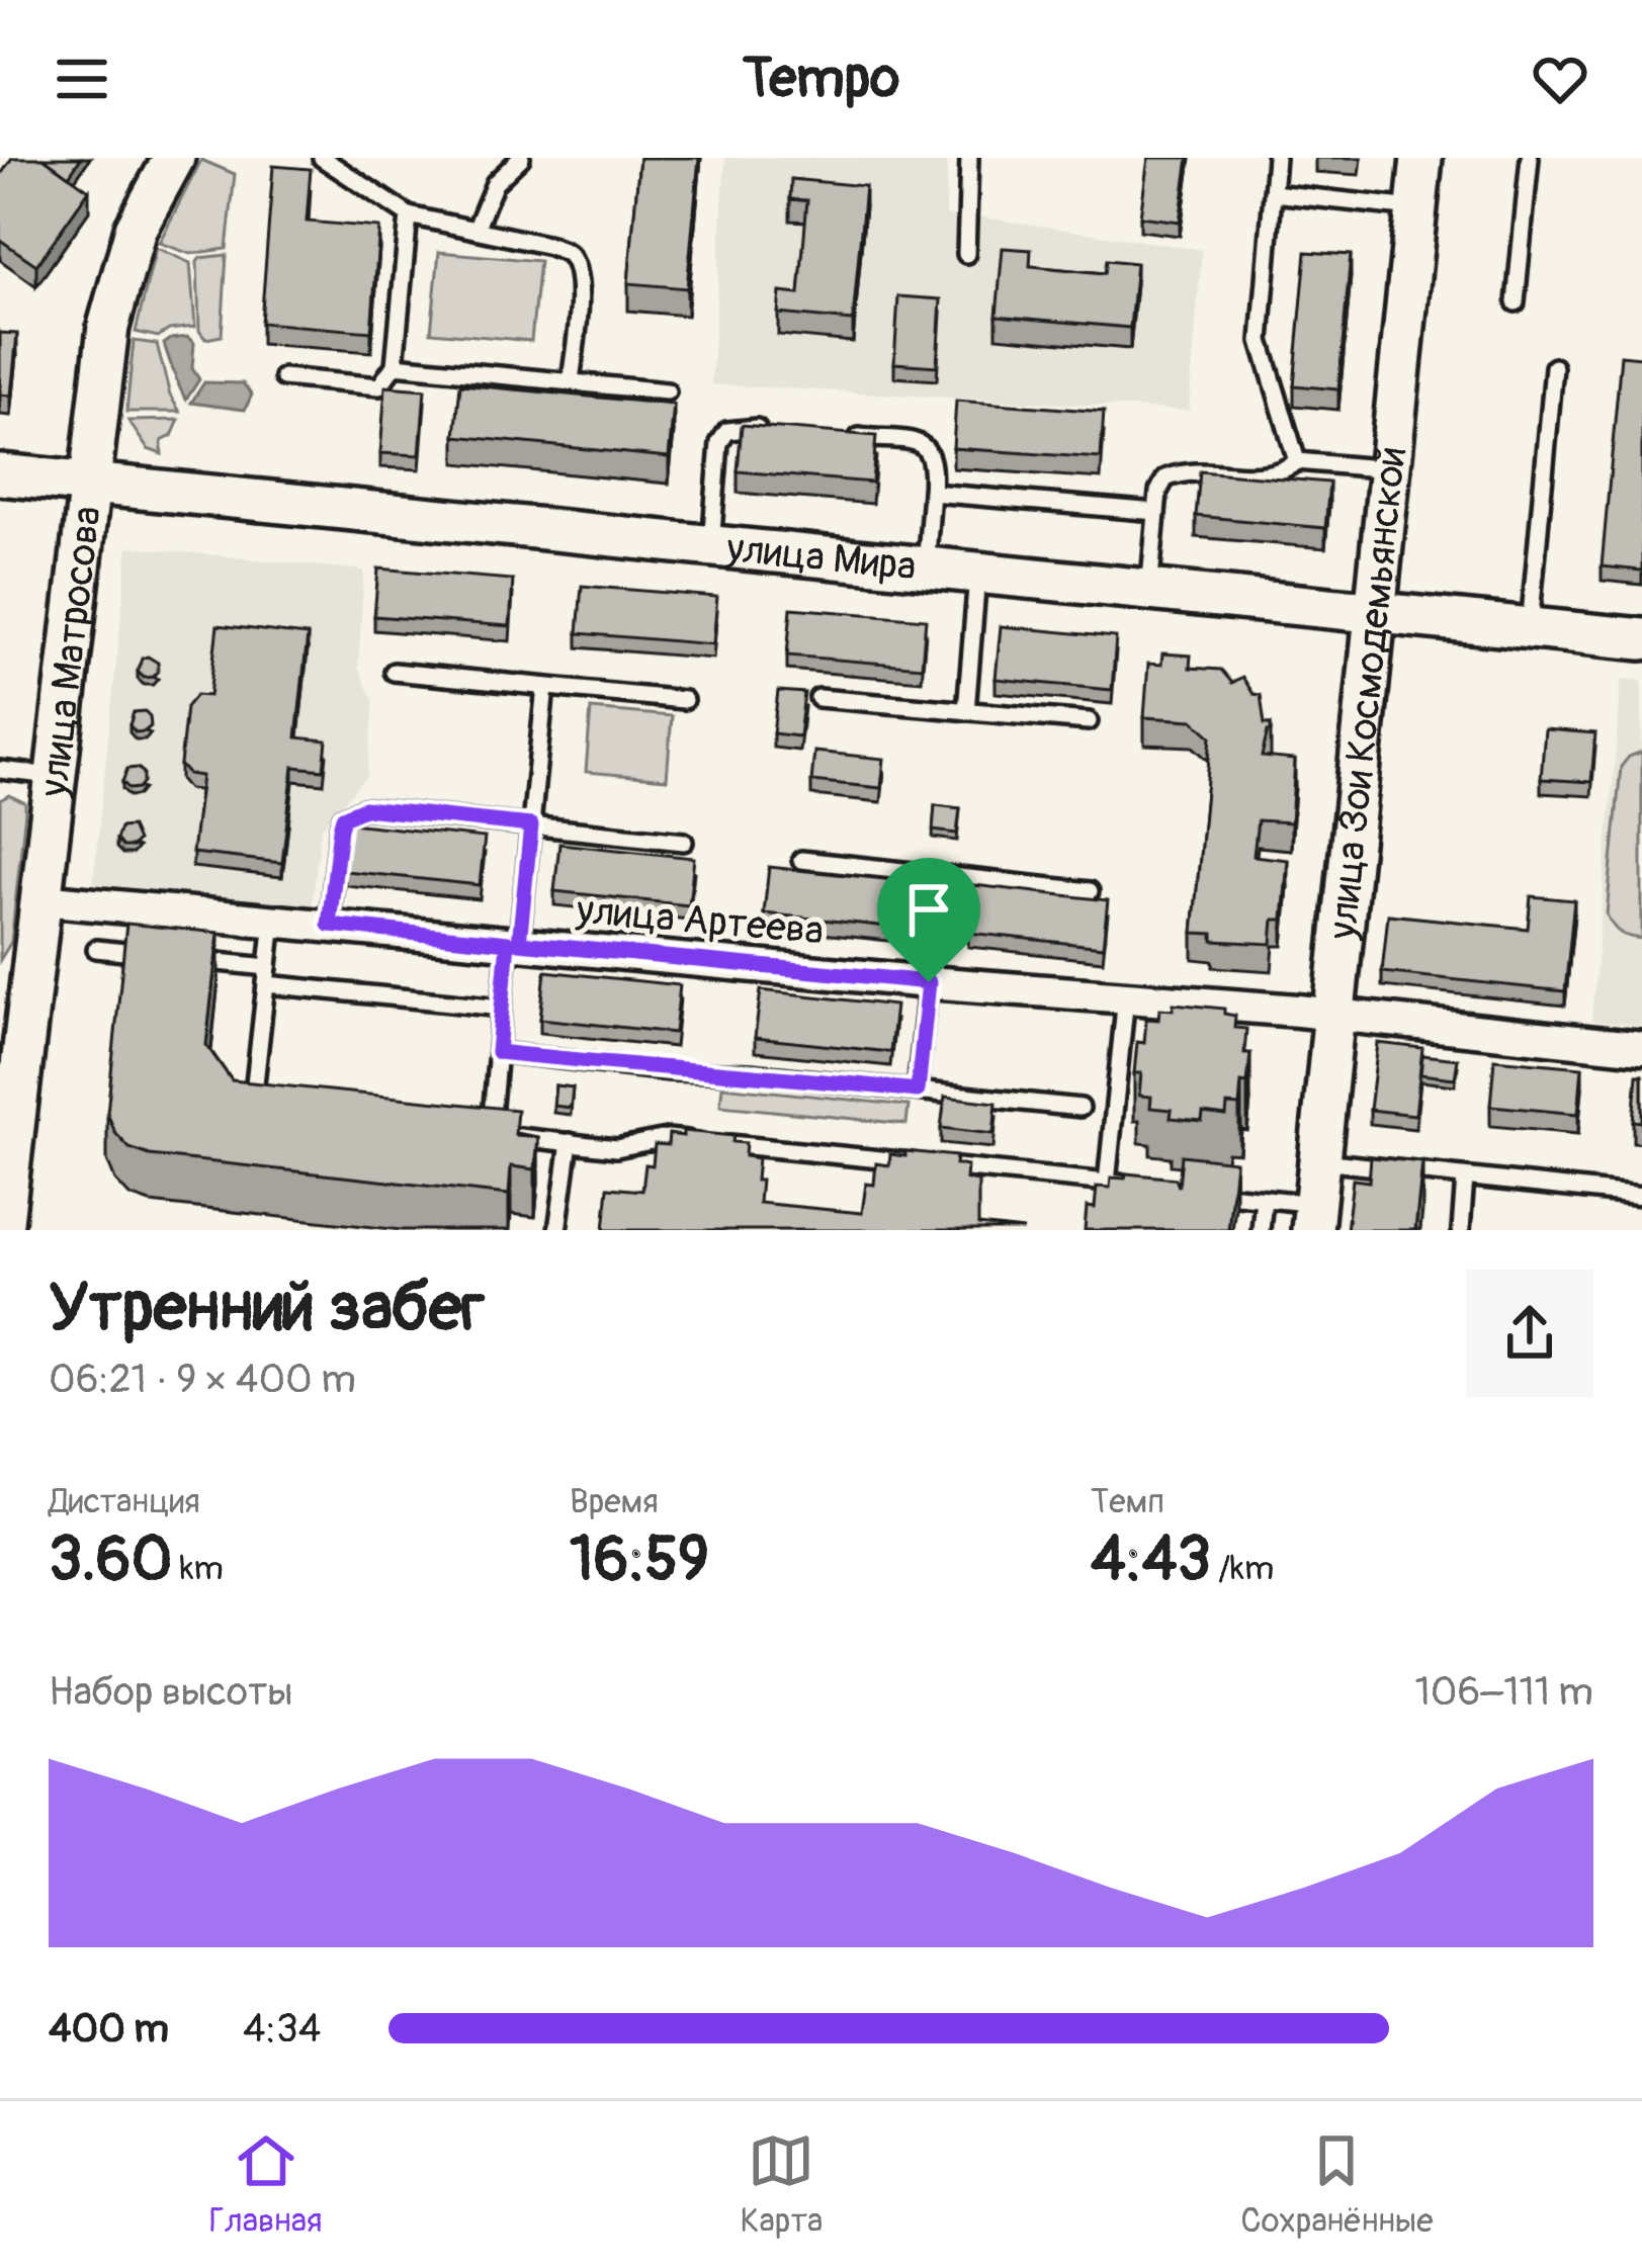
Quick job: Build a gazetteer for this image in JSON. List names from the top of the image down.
{
  "streets": {
    "street": [
      "улица Мира",
      "улица Матросова",
      "улица Зои Космодемьянской",
      "улица Артеева"
    ]
  },
  "crossings": [
    ["улица Мира", "улица Матросова"],
    ["улица Мира", "улица Зои Космодемьянской"],
    ["улица Матросова", "улица Артеева"],
    ["улица Зои Космодемьянской", "улица Артеева"]
  ],
  "page": {
    "header": "Tempo",
    "heading": ["Утренний забег", "06:21 · 9 × 400 m"],
    "stats": [
      ["Дистанция", "3.60 km"],
      ["Время", "16:59"],
      ["Темп", "4:43 /km"]
    ],
    "chart": ["Набор высоты", "106–111 m"],
    "list": [
      {
        "name": "400 m",
        "note": "4:34"
      }
    ],
    "tabs": ["Главная", "Карта", "Сохранённые"]
  }
}
